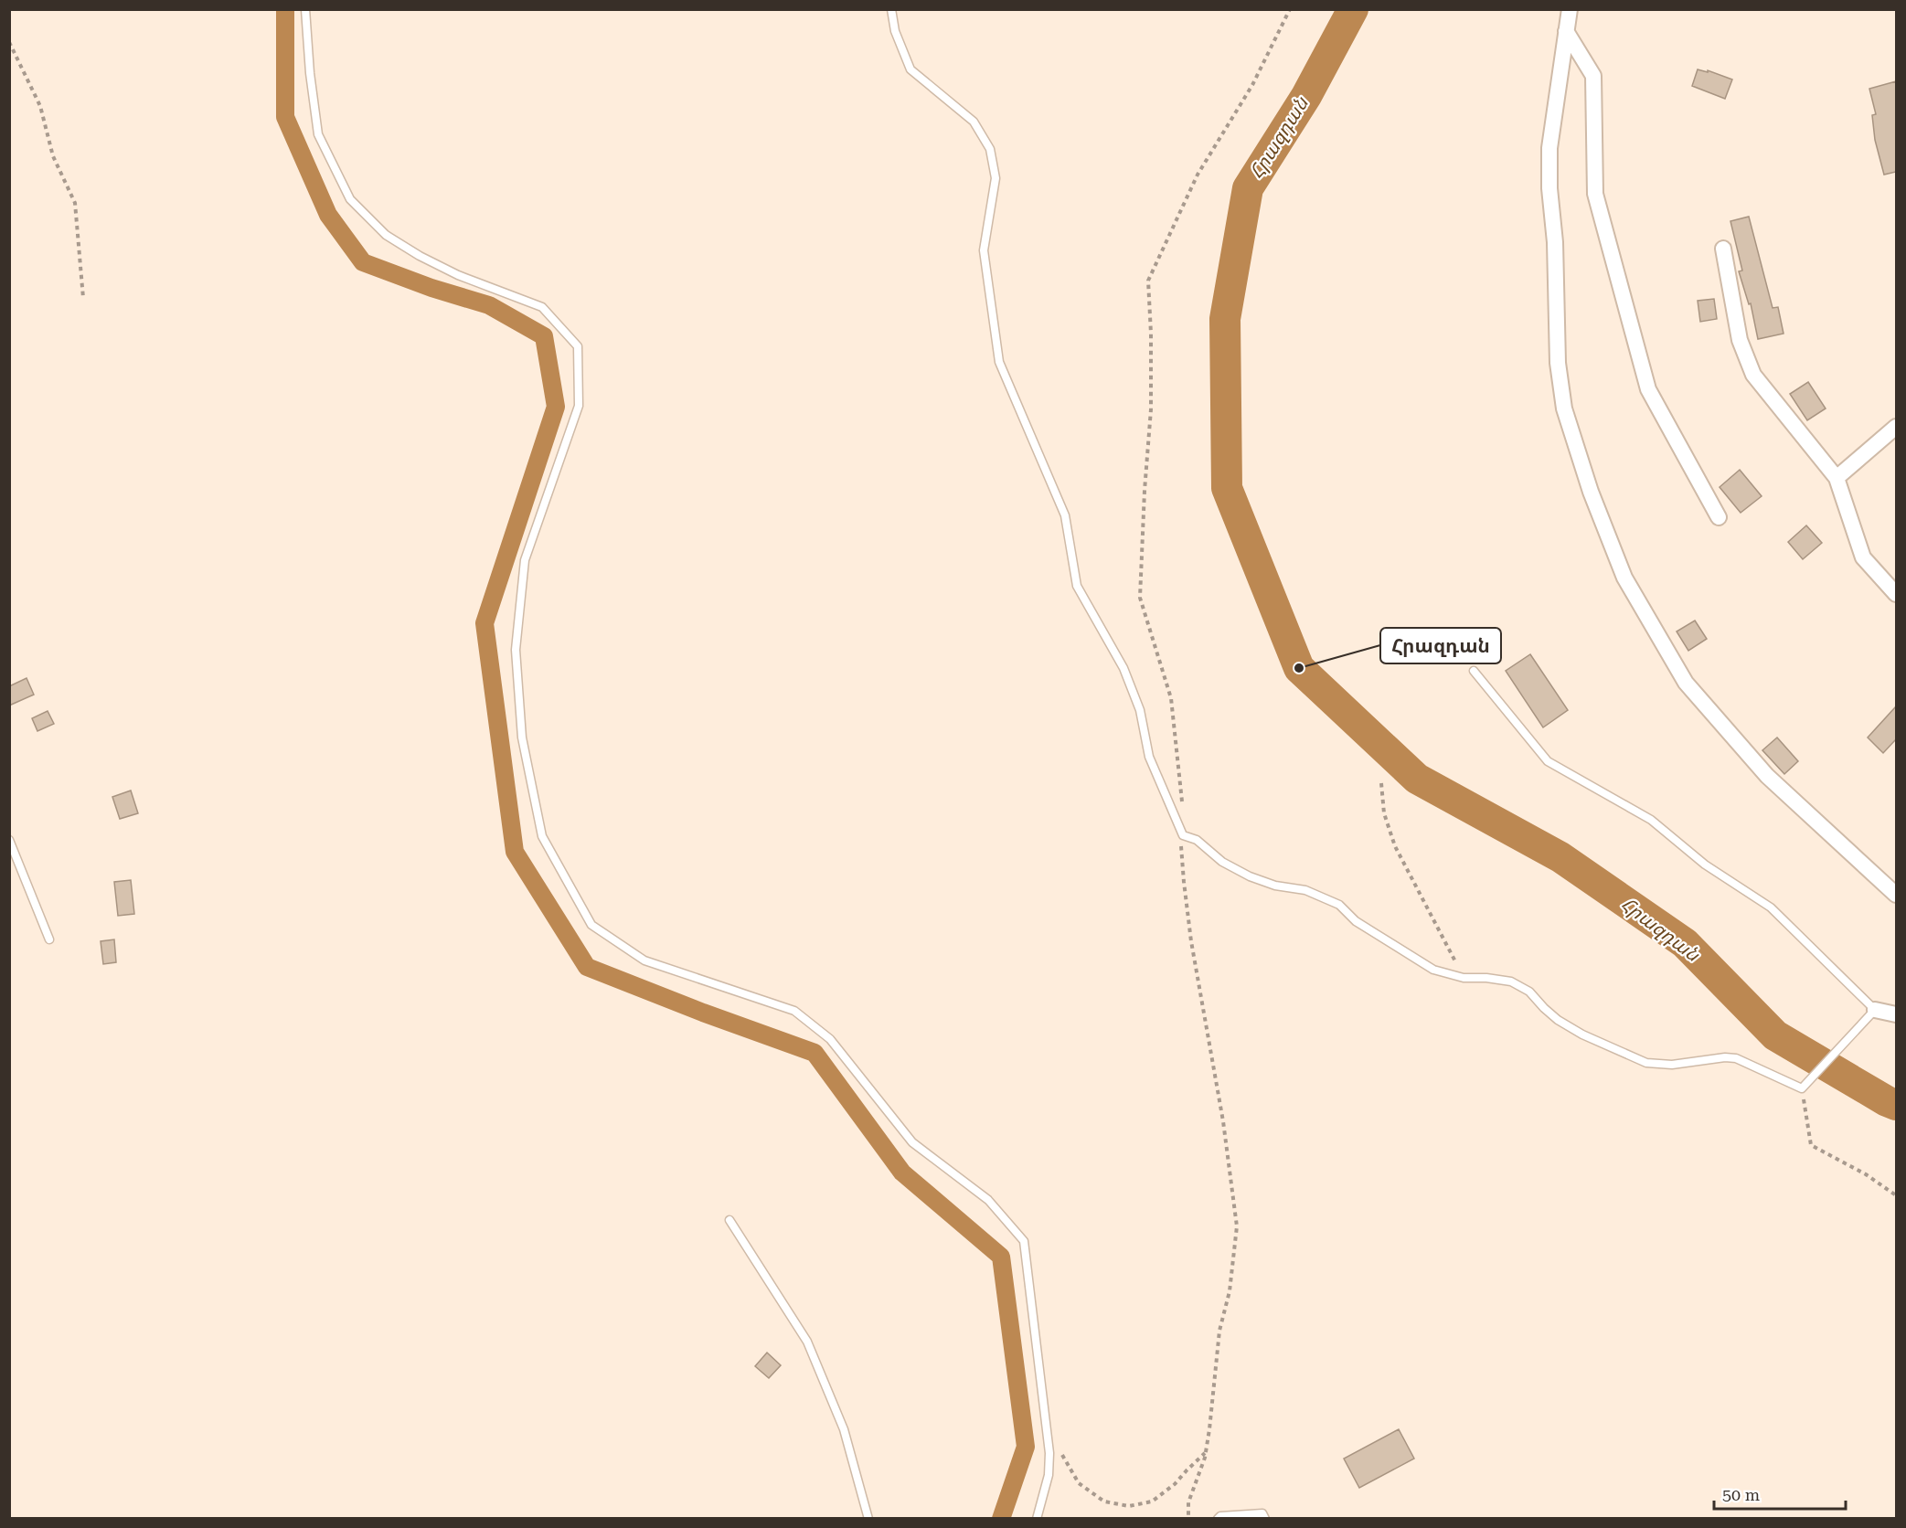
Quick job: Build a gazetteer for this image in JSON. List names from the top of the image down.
{
  "water": ["Հրազդան"],
  "places": ["Հրազդան"],
  "scale_bar": "50 m"
}
